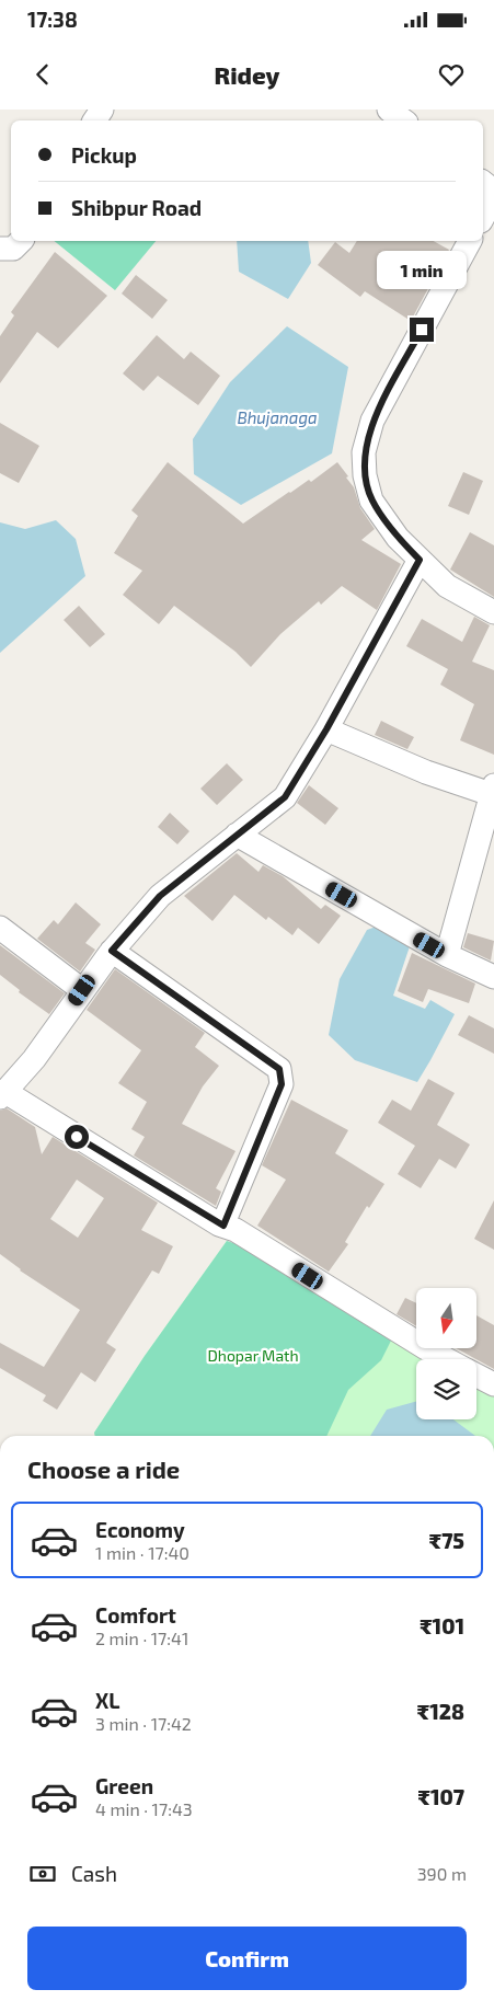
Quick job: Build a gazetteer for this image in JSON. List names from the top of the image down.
{
  "water": ["Bhujanaga"],
  "parks": ["Dhopar Math"],
  "north": "bottom",
  "page": {
    "status": "17:38",
    "header": "Ridey",
    "banner": ["Pickup", "Shibpur Road"],
    "bubble": "1 min",
    "heading": "Choose a ride",
    "list": [
      {
        "name": "Economy",
        "note": "1 min · 17:40",
        "value": "₹75"
      },
      {
        "name": "Comfort",
        "note": "2 min · 17:41",
        "value": "₹101"
      },
      {
        "name": "XL",
        "note": "3 min · 17:42",
        "value": "₹128"
      },
      {
        "name": "Green",
        "note": "4 min · 17:43",
        "value": "₹107"
      }
    ],
    "pay": ["Cash", "390 m"],
    "buttons": "Confirm"
  }
}
